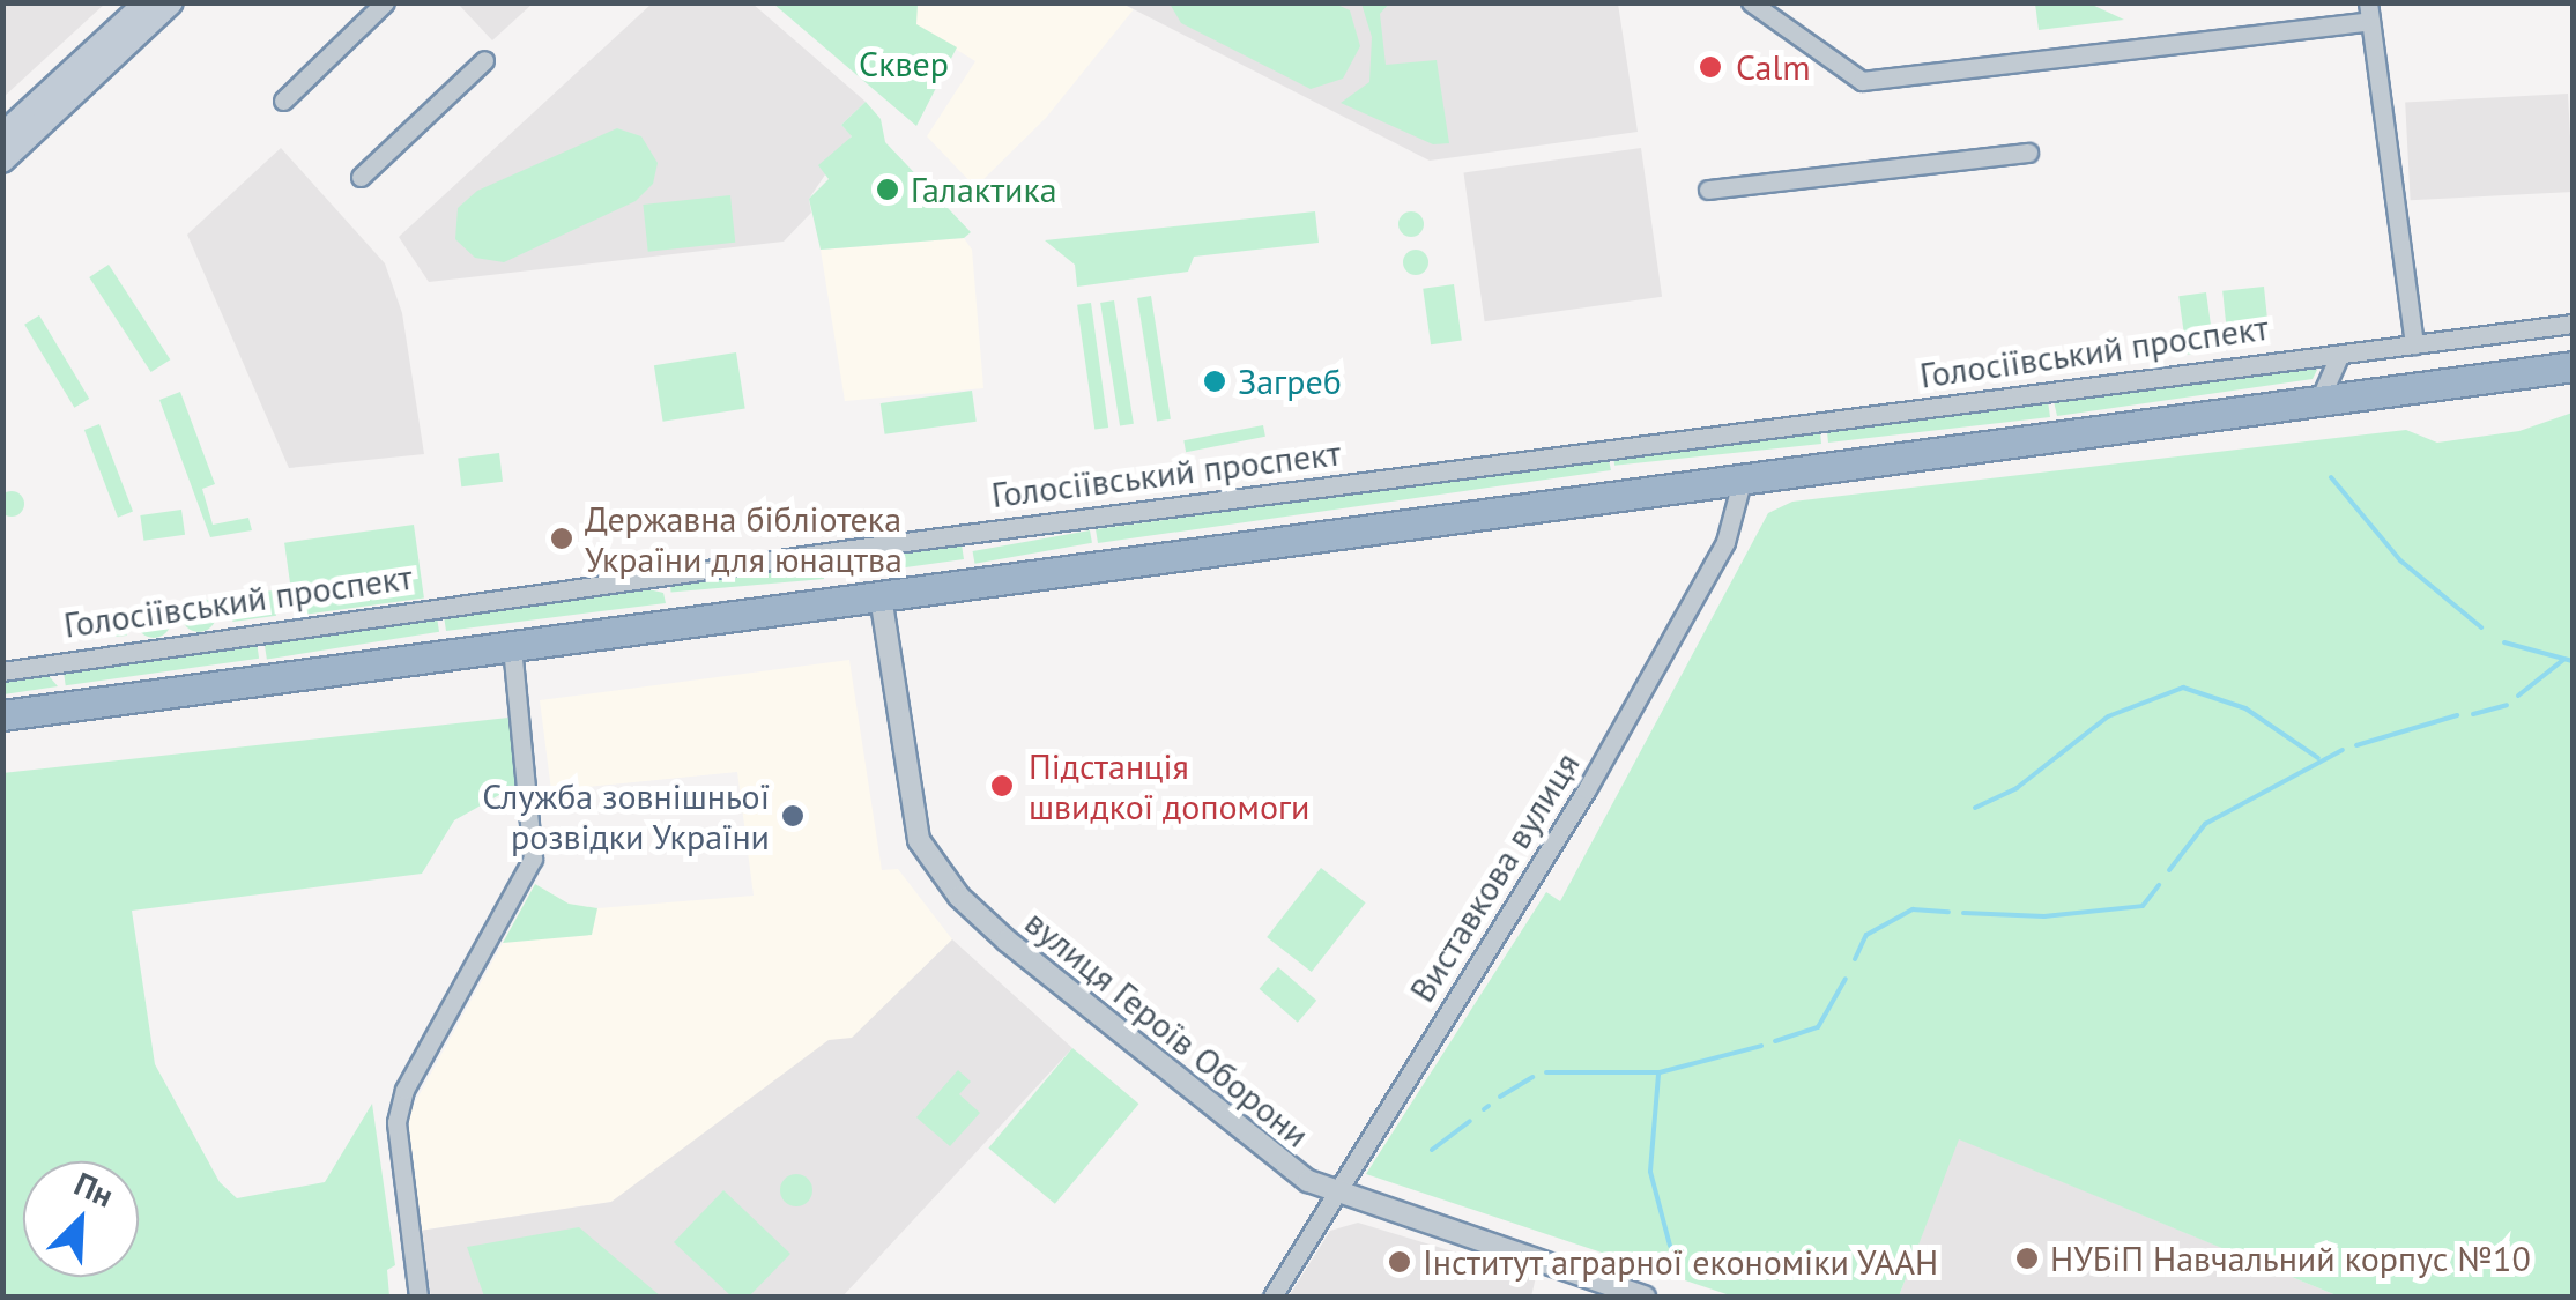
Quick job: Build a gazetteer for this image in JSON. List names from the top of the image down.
{
  "streets": {
    "street": ["Голосіївський проспект", "Виставкова вулиця", "вулиця Героїв Оборони"]
  },
  "crossings": [
    ["Виставкова вулиця", "вулиця Героїв Оборони"]
  ],
  "parks": ["Сквер"],
  "places": [
    "Calm",
    "Галактика",
    "Загреб",
    "Державна бібліотека України для юнацтва",
    "Підстанція швидкої допомоги",
    "Служба зовнішньої розвідки України",
    "НУБіП Навчальний корпус №10",
    "Інститут аграрної економіки УААН"
  ],
  "north": "top right"
}
